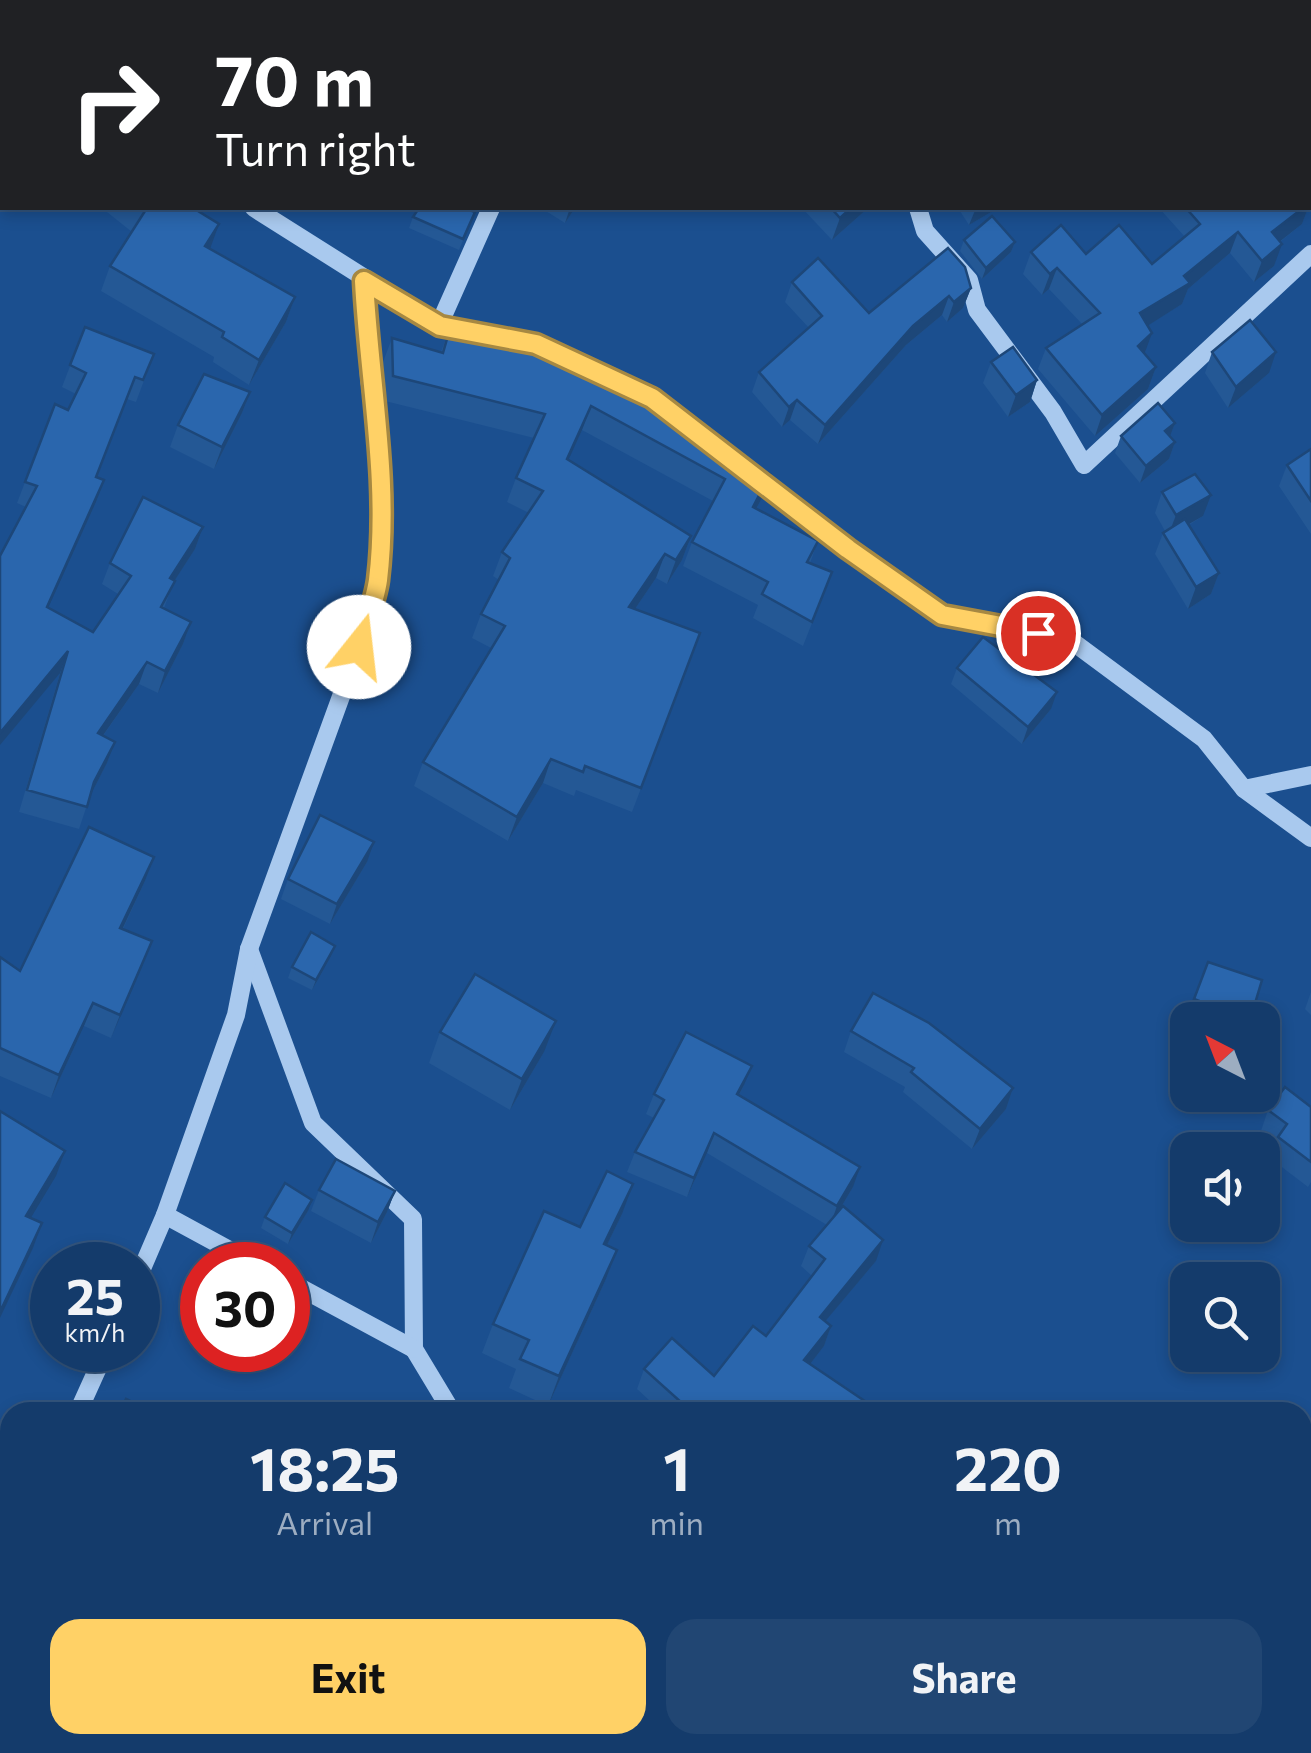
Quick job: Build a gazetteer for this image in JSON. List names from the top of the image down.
{
  "north": "top left",
  "page": {
    "turn": ["70 m", "Turn right"],
    "speed": "25 km/h",
    "limit": "30",
    "eta": [
      "18:25",
      "Arrival",
      "1",
      "min",
      "220",
      "m"
    ],
    "buttons": ["Exit", "Share"]
  }
}
